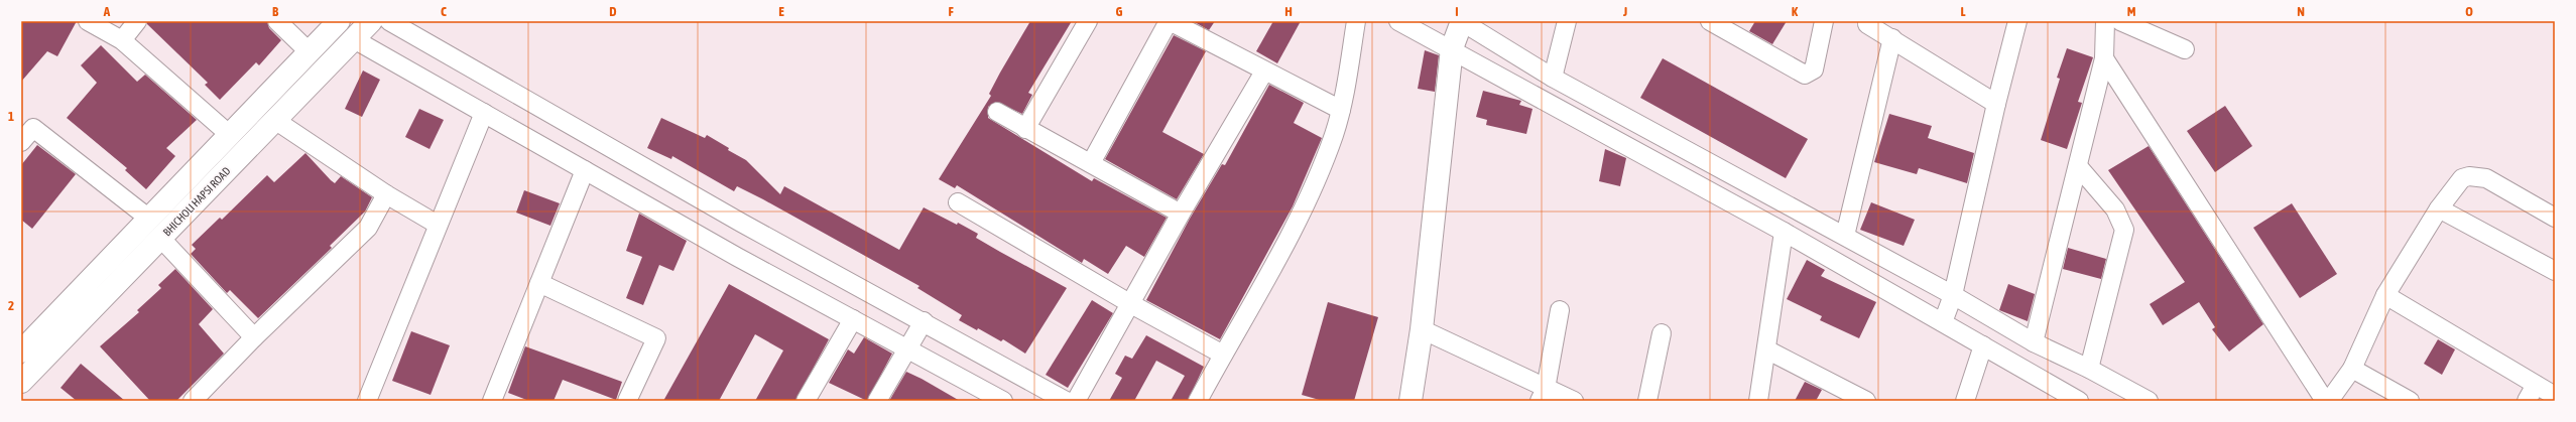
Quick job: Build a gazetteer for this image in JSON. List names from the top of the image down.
{
  "streets": {
    "street": ["BHICHOLI HAPSI ROAD"]
  },
  "grid": {
    "columns": [
      "A",
      "B",
      "C",
      "D",
      "E",
      "F",
      "G",
      "H",
      "I",
      "J",
      "K",
      "L",
      "M",
      "N",
      "O"
    ],
    "rows": ["1", "2"]
  }
}
